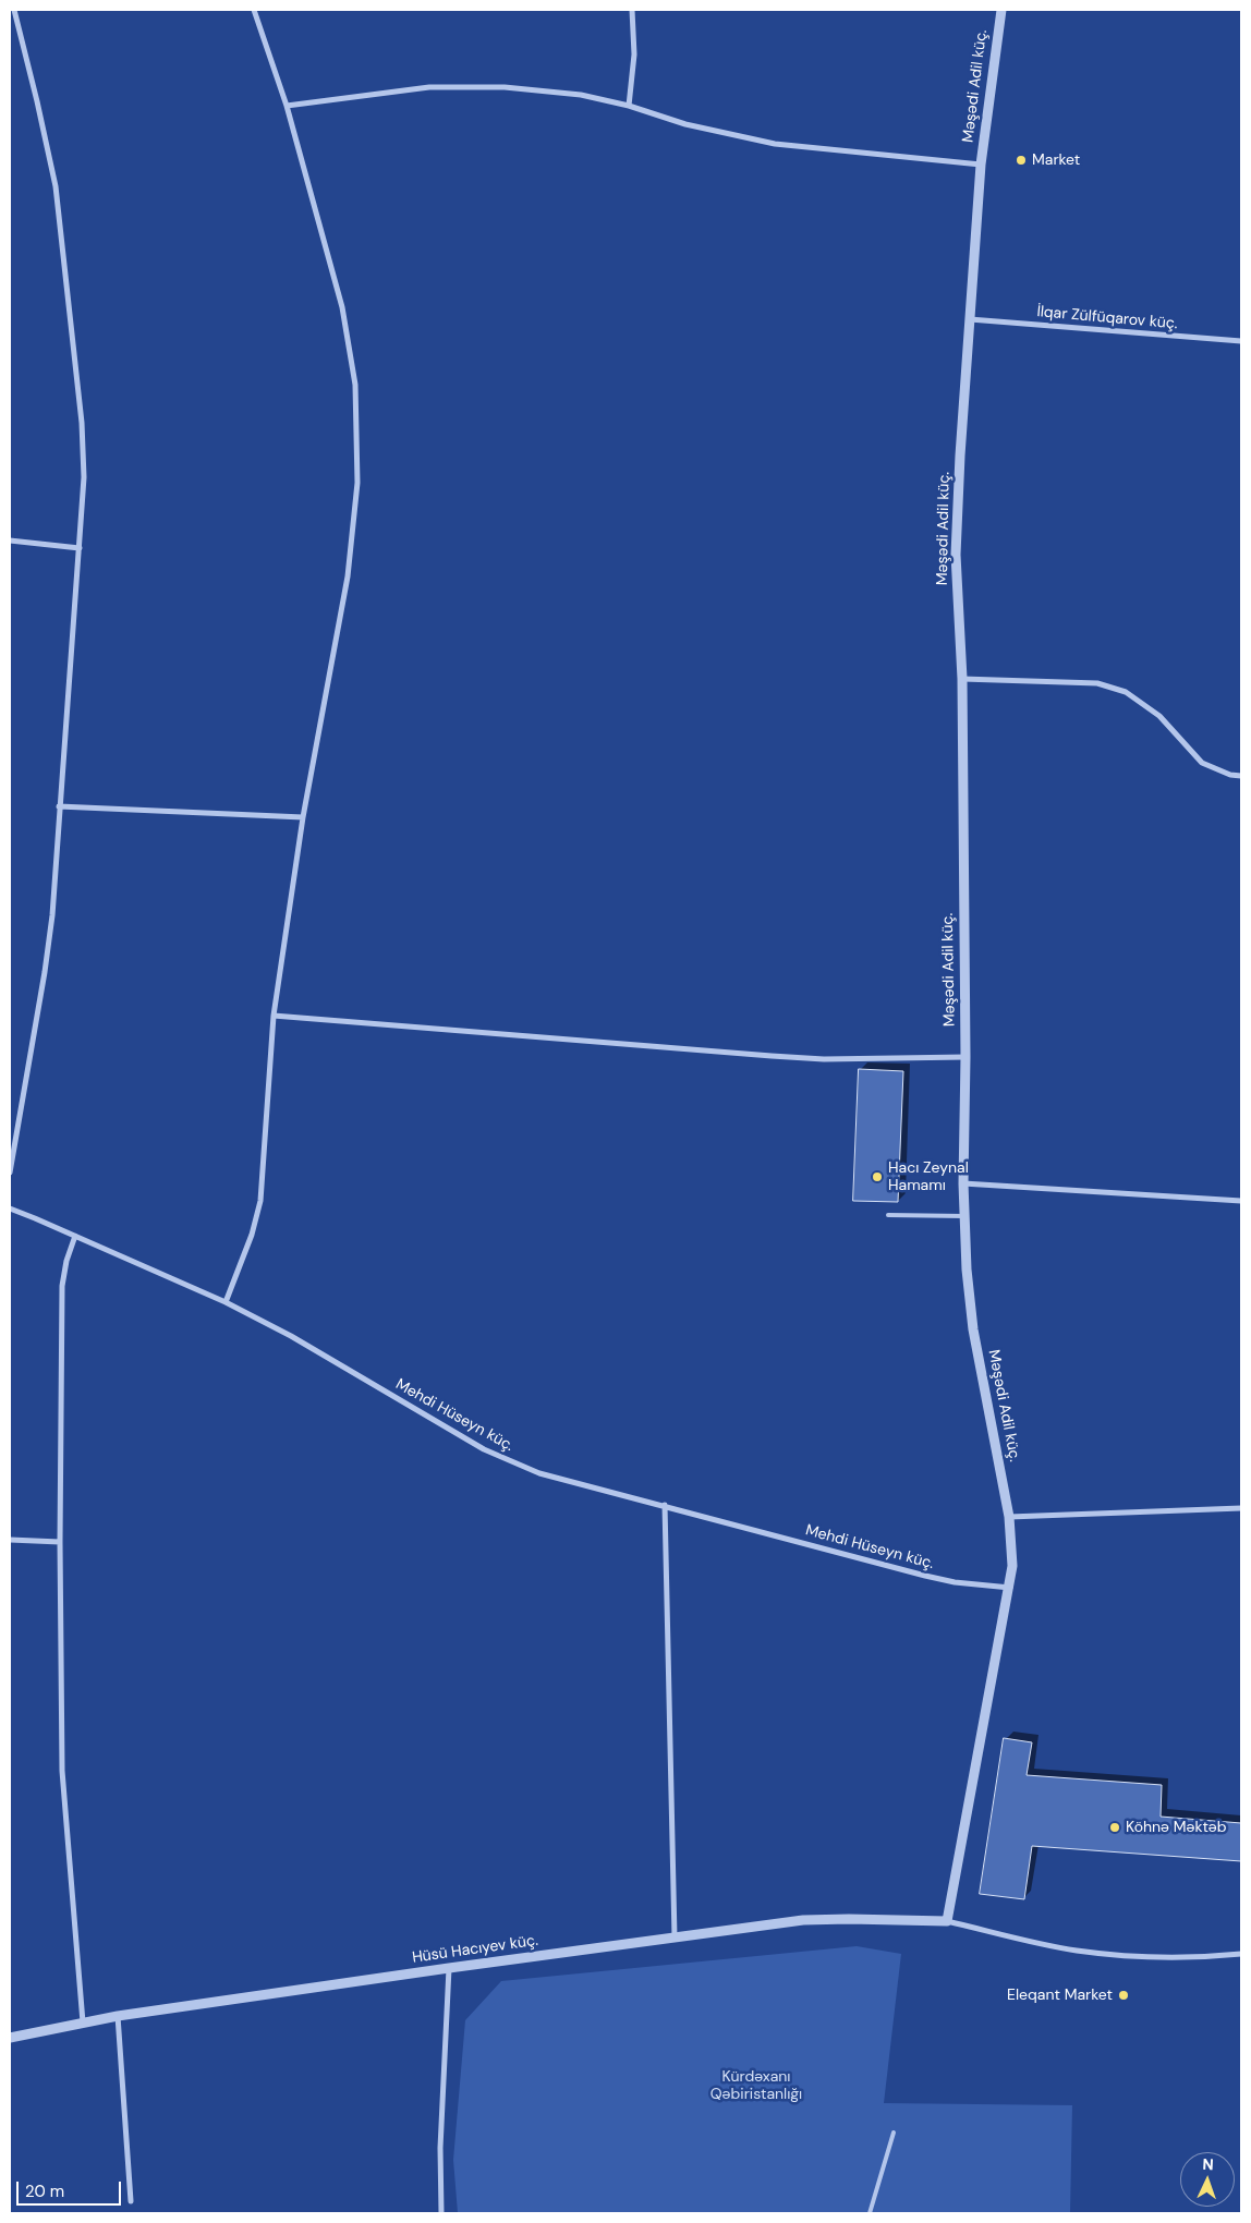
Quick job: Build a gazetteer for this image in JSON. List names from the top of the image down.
{
  "streets": {
    "street": [
      "Məşədi Adil küç.",
      "İlqar Zülfüqarov küç.",
      "Mehdi Hüseyn küç.",
      "Hüsü Hacıyev küç."
    ]
  },
  "crossings": [
    ["Məşədi Adil küç.", "İlqar Zülfüqarov küç."],
    ["Məşədi Adil küç.", "Mehdi Hüseyn küç."],
    ["Məşədi Adil küç.", "Hüsü Hacıyev küç."]
  ],
  "parks": ["Kürdəxanı Qəbiristanlığı"],
  "places": [
    "Market",
    "Hacı Zeynal Hamamı",
    "Köhnə Məktəb",
    "Eleqant Market"
  ],
  "scale_bar": "20 m",
  "north": "top"
}
